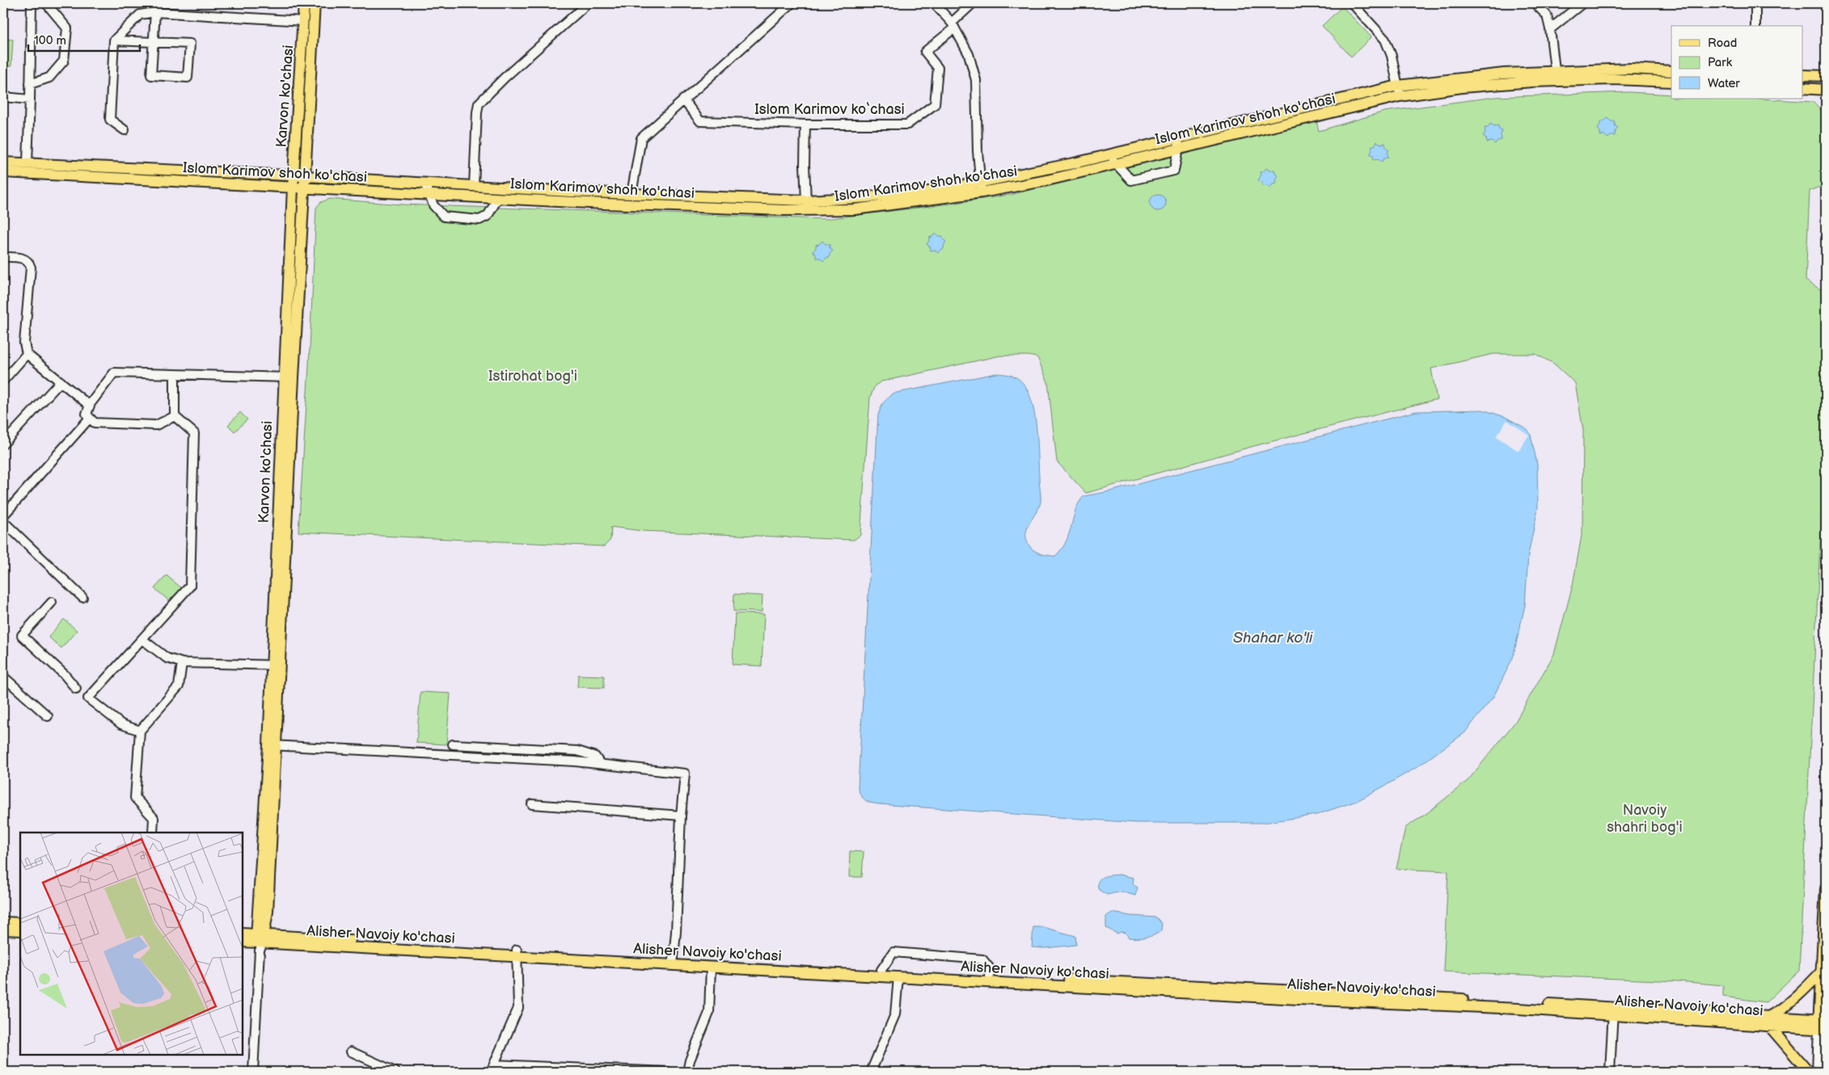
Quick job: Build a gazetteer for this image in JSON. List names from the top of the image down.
{
  "streets": {
    "main road": ["Karvon ko'chasi", "Islom Karimov shoh ko'chasi", "Alisher Navoiy ko'chasi"],
    "street": ["Islom Karimov ko‘chasi"]
  },
  "crossings": [
    ["Karvon ko'chasi", "Islom Karimov shoh ko'chasi"],
    ["Karvon ko'chasi", "Alisher Navoiy ko'chasi"]
  ],
  "water": ["Shahar ko'li"],
  "parks": ["Istirohat bog'i", "Navoiy shahri bog'i"],
  "legend": ["Road", "Park", "Water"],
  "scale_bar": "100 m"
}
